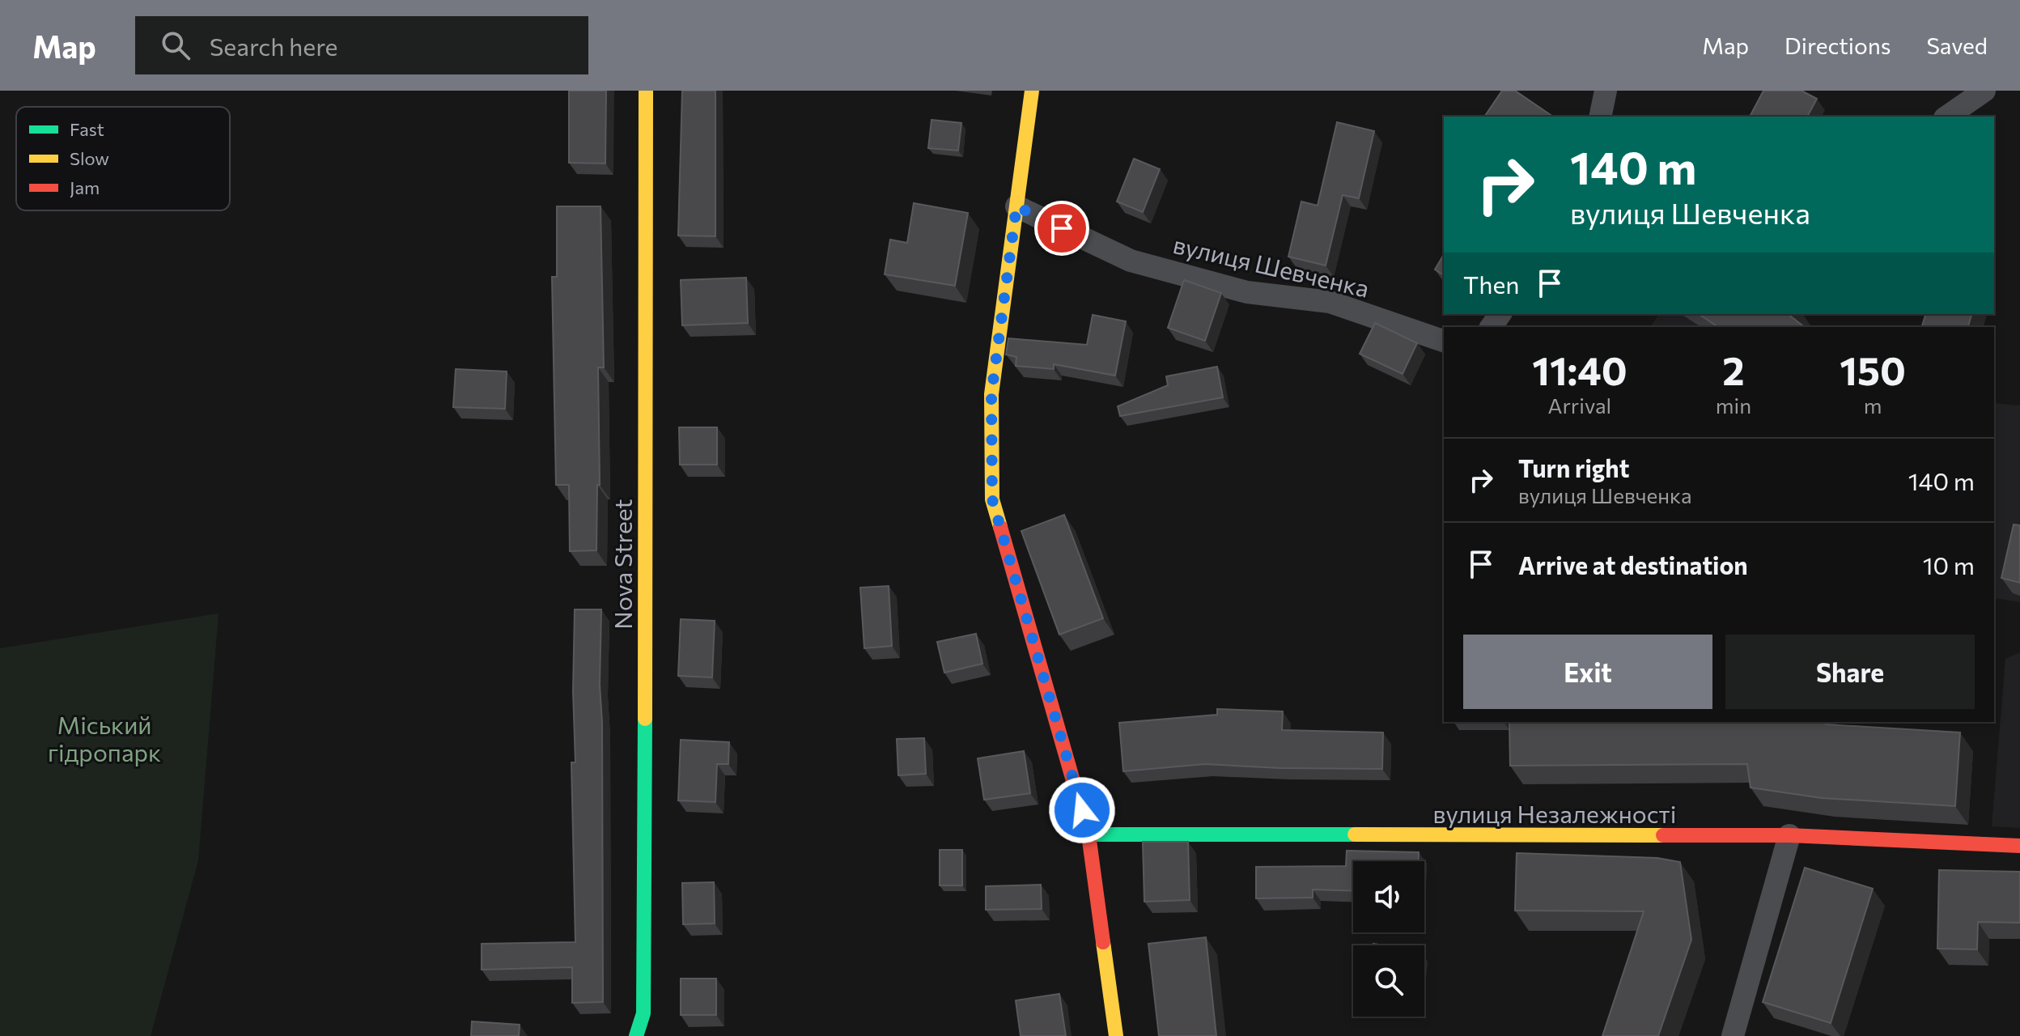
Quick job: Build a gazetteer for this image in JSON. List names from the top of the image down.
{
  "streets": {
    "street": ["вулиця Шевченка", "Nova Street", "вулиця Незалежності"]
  },
  "parks": ["Міський гідропарк"],
  "legend": ["Fast", "Slow", "Jam"],
  "page": {
    "header": "Map",
    "search": "Search here",
    "nav": ["Map", "Directions", "Saved"],
    "turn": ["140 m", "вулиця Шевченка"],
    "then": "Then",
    "eta": [
      "11:40",
      "Arrival",
      "2",
      "min",
      "150",
      "m"
    ],
    "list": [
      {
        "name": "Turn right",
        "note": "вулиця Шевченка",
        "value": "140 m"
      },
      {
        "name": "Arrive at destination",
        "value": "10 m"
      }
    ],
    "buttons": ["Exit", "Share"]
  }
}
